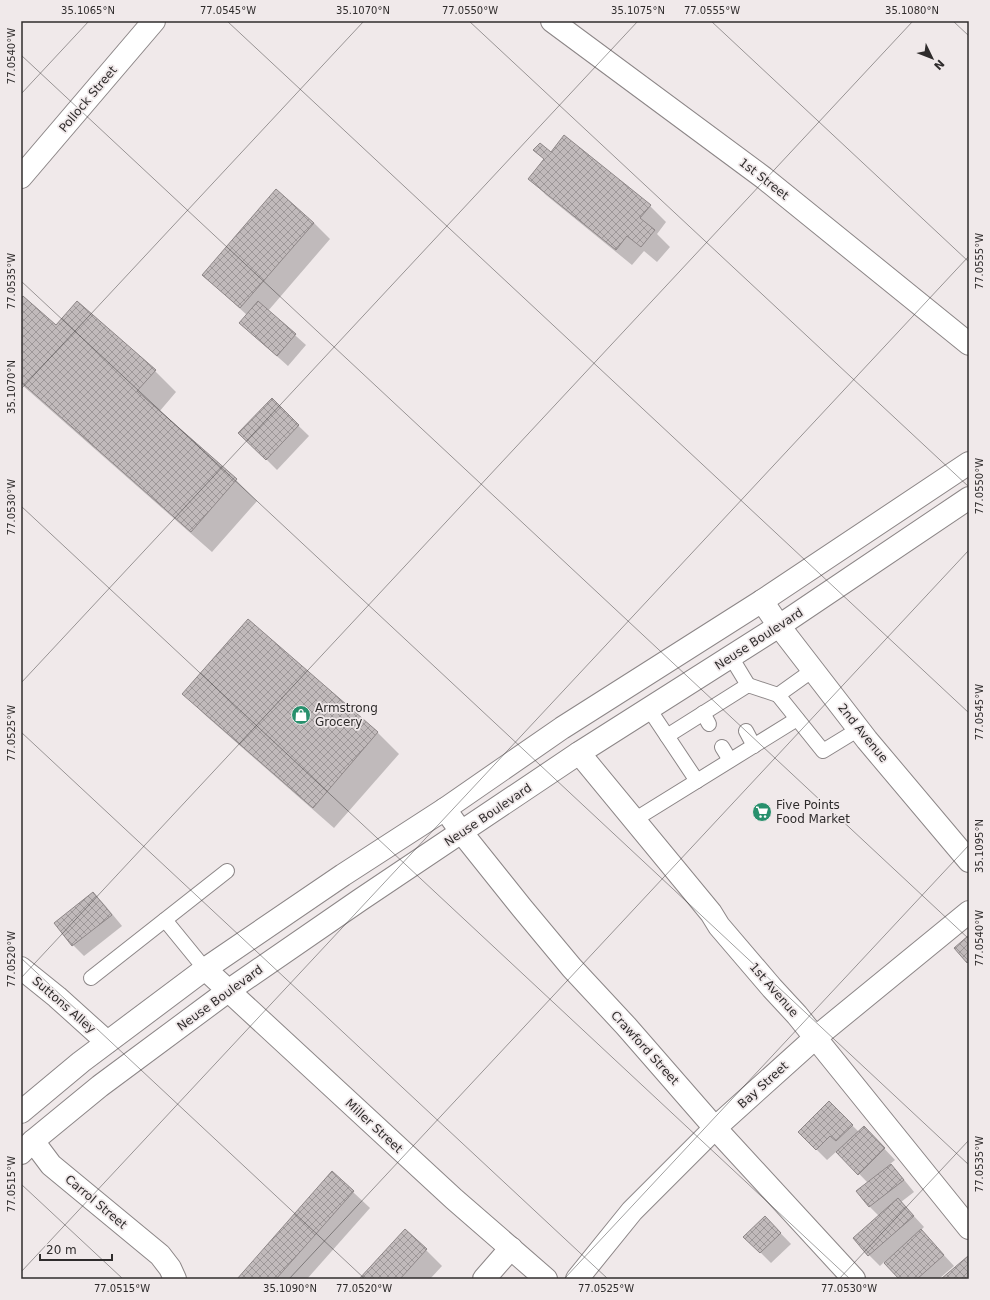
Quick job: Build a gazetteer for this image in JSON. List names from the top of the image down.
{
  "streets": {
    "street": [
      "Pollock Street",
      "1st Street",
      "Neuse Boulevard",
      "2nd Avenue",
      "1st Avenue",
      "Suttons Alley",
      "Crawford Street",
      "Bay Street",
      "Miller Street",
      "Carrol Street"
    ]
  },
  "crossings": [
    ["Neuse Boulevard", "2nd Avenue"],
    ["Neuse Boulevard", "1st Avenue"],
    ["Neuse Boulevard", "Crawford Street"],
    ["Neuse Boulevard", "Miller Street"],
    ["Neuse Boulevard", "Carrol Street"],
    ["1st Avenue", "Bay Street"],
    ["Crawford Street", "Bay Street"]
  ],
  "places": {
    "shop": ["Armstrong Grocery"],
    "supermarket": ["Five Points Food Market"]
  },
  "scale_bar": "20 m",
  "north": "bottom right",
  "coordinates": [
    "35.1065°N",
    "77.0545°W",
    "35.1070°N",
    "77.0550°W",
    "35.1075°N",
    "77.0555°W",
    "35.1080°N",
    "77.0540°W",
    "77.0535°W",
    "77.0530°W",
    "77.0525°W",
    "35.1095°N",
    "77.0520°W",
    "77.0515°W",
    "35.1090°N"
  ]
}
